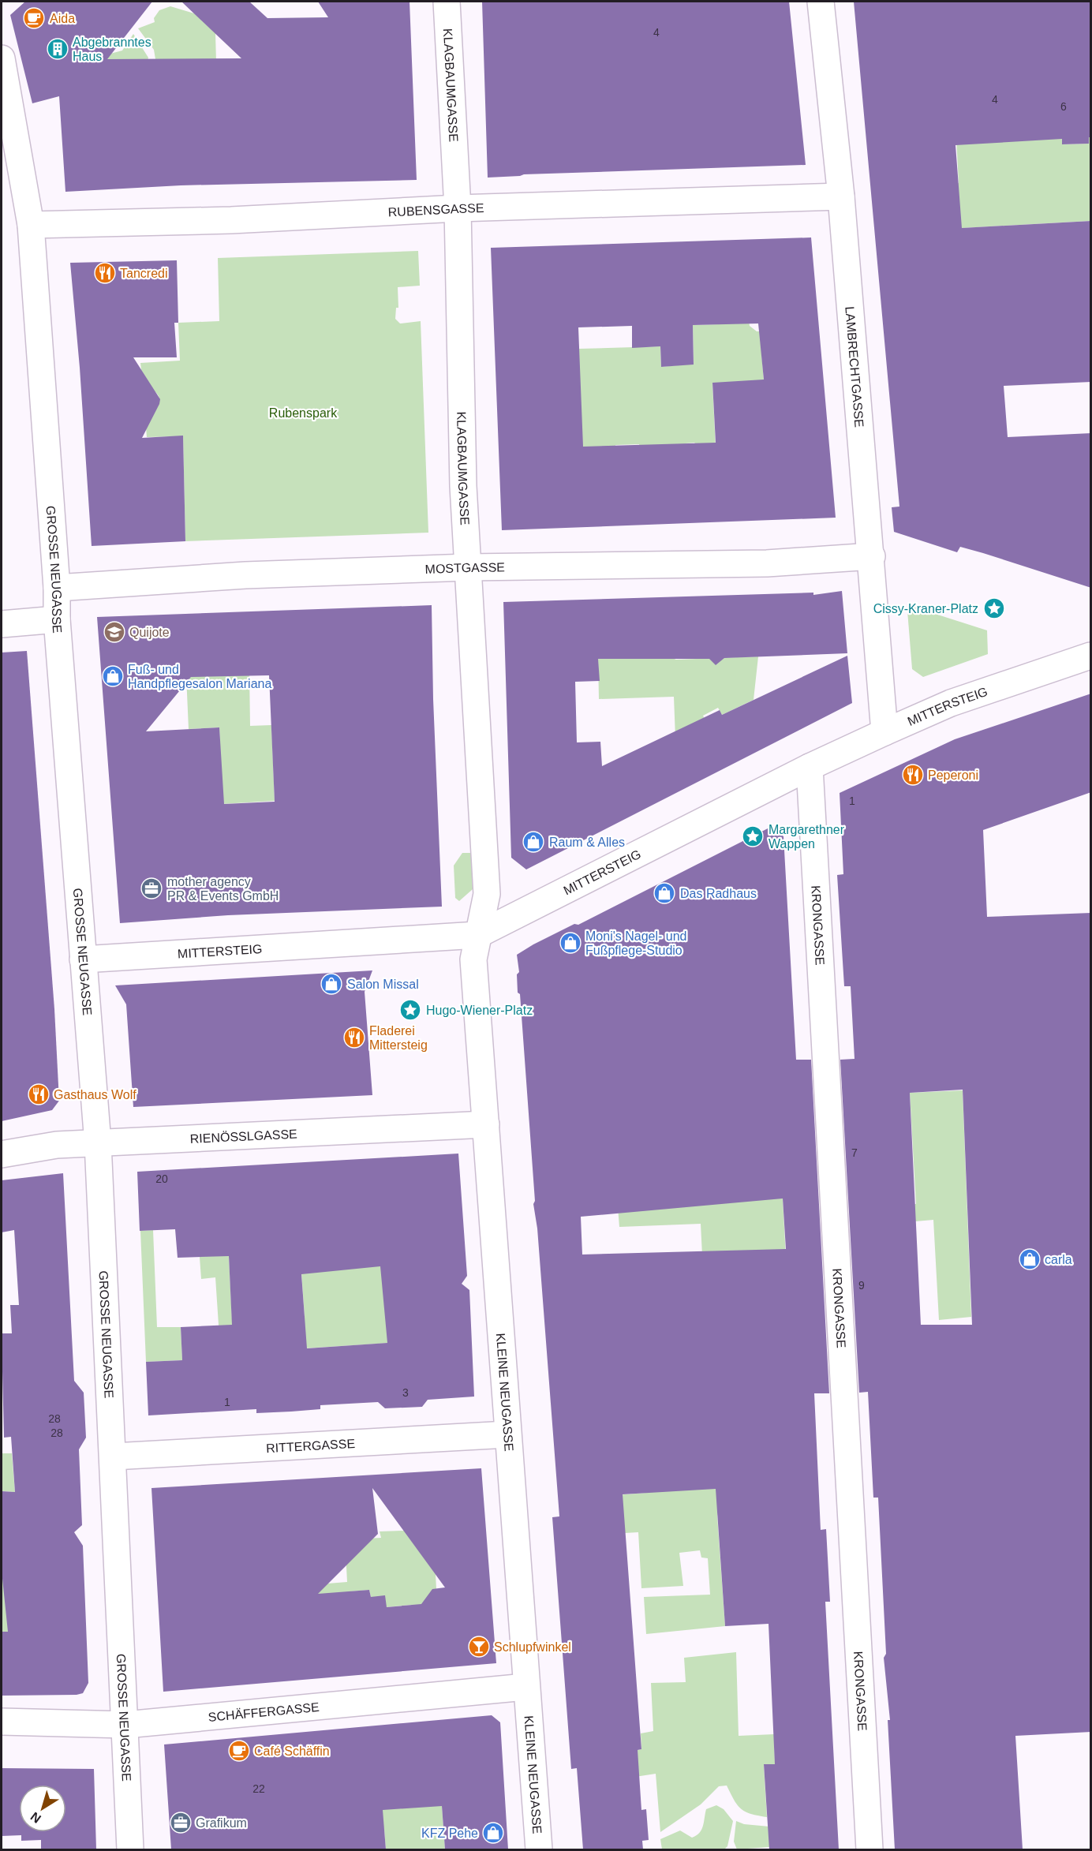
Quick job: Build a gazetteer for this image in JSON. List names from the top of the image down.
{
  "streets": {
    "street": [
      "KLAGBAUMGASSE",
      "RUBENSGASSE",
      "LAMBRECHTGASSE",
      "MOSTGASSE",
      "GROSSE NEUGASSE",
      "MITTERSTEIG",
      "KRONGASSE",
      "RIENÖSSLGASSE",
      "KLEINE NEUGASSE",
      "RITTERGASSE",
      "SCHÄFFERGASSE"
    ]
  },
  "crossings": [
    ["KLAGBAUMGASSE", "RUBENSGASSE"],
    ["KLAGBAUMGASSE", "MOSTGASSE"],
    ["KLAGBAUMGASSE", "MITTERSTEIG"],
    ["KLAGBAUMGASSE", "KLEINE NEUGASSE"],
    ["RUBENSGASSE", "LAMBRECHTGASSE"],
    ["RUBENSGASSE", "GROSSE NEUGASSE"],
    ["LAMBRECHTGASSE", "MOSTGASSE"],
    ["LAMBRECHTGASSE", "MITTERSTEIG"],
    ["MOSTGASSE", "GROSSE NEUGASSE"],
    ["GROSSE NEUGASSE", "MITTERSTEIG"],
    ["GROSSE NEUGASSE", "RIENÖSSLGASSE"],
    ["GROSSE NEUGASSE", "RITTERGASSE"],
    ["GROSSE NEUGASSE", "SCHÄFFERGASSE"],
    ["MITTERSTEIG", "KRONGASSE"],
    ["MITTERSTEIG", "KLEINE NEUGASSE"],
    ["RIENÖSSLGASSE", "KLEINE NEUGASSE"],
    ["KLEINE NEUGASSE", "RITTERGASSE"],
    ["KLEINE NEUGASSE", "SCHÄFFERGASSE"]
  ],
  "parks": ["Rubenspark"],
  "places": {
    "cafe": ["Aida", "Café Schäffin"],
    "building": ["Abgebranntes Haus"],
    "restaurant": [
      "Tancredi",
      "Peperoni",
      "Fladerei Mittersteig",
      "Gasthaus Wolf"
    ],
    "place": ["Cissy-Kraner-Platz", "Margarethner Wappen", "Hugo-Wiener-Platz"],
    "school or university": ["Quijote"],
    "shop": [
      "Fuß- und Handpflegesalon Mariana",
      "Raum & Alles",
      "Das Radhaus",
      "Moni's Nagel- und Fußpflege-Studio",
      "Salon Missal",
      "carla",
      "KFZ Pehe"
    ],
    "office": ["mother agency PR & Events GmbH", "Grafikum"],
    "bar": ["Schlupfwinkel"]
  },
  "house_numbers": [
    "4",
    "4",
    "6",
    "1",
    "7",
    "20",
    "9",
    "3",
    "1",
    "28",
    "28",
    "22"
  ],
  "north": "bottom left"
}
